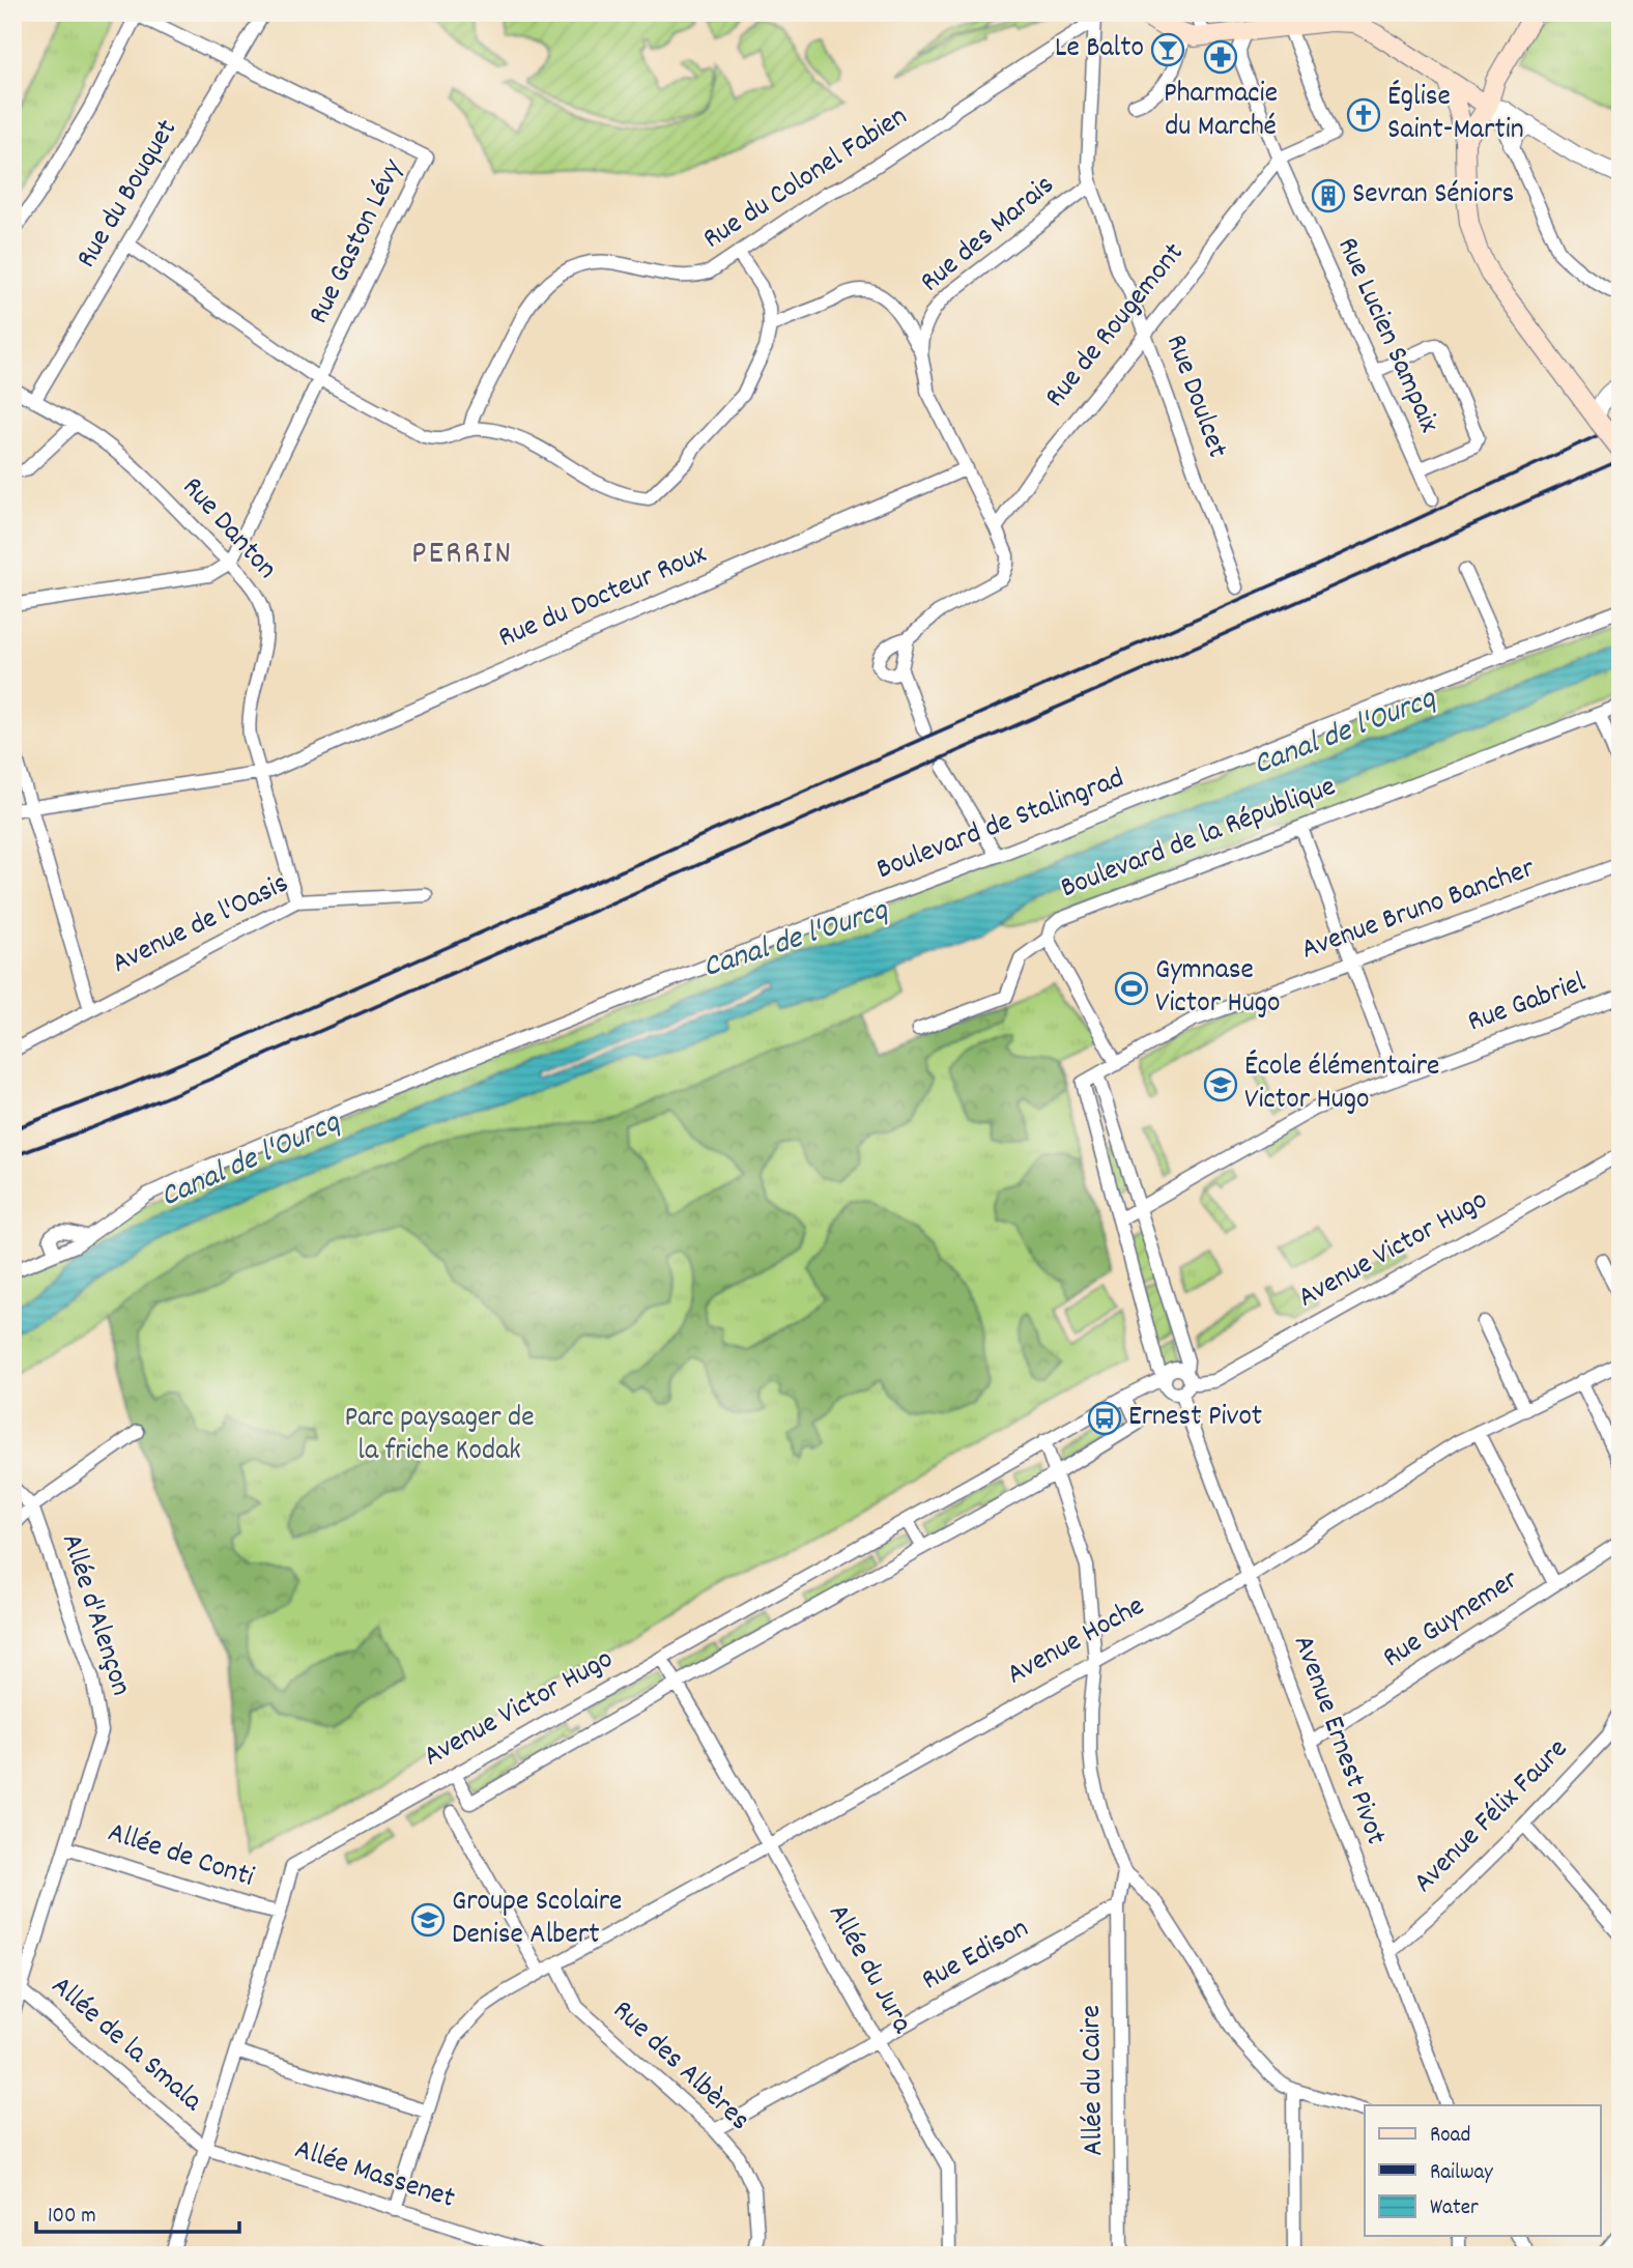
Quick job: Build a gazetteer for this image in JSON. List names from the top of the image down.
{
  "streets": {
    "street": [
      "Rue du Colonel Fabien",
      "Rue du Bouquet",
      "Rue des Marais",
      "Rue Gaston Lévy",
      "Rue de Rougemont",
      "Rue Lucien Sampaix",
      "Rue Doulcet",
      "Rue Danton",
      "Rue du Docteur Roux",
      "Boulevard de Stalingrad",
      "Boulevard de la République",
      "Avenue Bruno Bancher",
      "Avenue de l'Oasis",
      "Rue Gabriel",
      "Avenue Victor Hugo",
      "Allée d'Alençon",
      "Rue Guynemer",
      "Avenue Hoche",
      "Avenue Ernest Pivot",
      "Avenue Félix Faure",
      "Allée de Conti",
      "Rue Edison",
      "Allée du Jura",
      "Allée de la Smala",
      "Rue des Albères",
      "Allée du Caire",
      "Allée Massenet"
    ]
  },
  "crossings": [
    ["Rue du Colonel Fabien", "Rue des Marais"],
    ["Rue du Bouquet", "Rue Gaston Lévy"],
    ["Rue du Bouquet", "Rue Danton"],
    ["Rue des Marais", "Rue de Rougemont"],
    ["Rue des Marais", "Rue Doulcet"],
    ["Rue des Marais", "Rue du Docteur Roux"],
    ["Rue Gaston Lévy", "Rue Danton"],
    ["Rue de Rougemont", "Rue Lucien Sampaix"],
    ["Rue de Rougemont", "Rue Doulcet"],
    ["Rue Danton", "Rue du Docteur Roux"],
    ["Rue Danton", "Avenue de l'Oasis"],
    ["Boulevard de la République", "Avenue Bruno Bancher"],
    ["Avenue Victor Hugo", "Avenue Ernest Pivot"],
    ["Avenue Victor Hugo", "Allée de Conti"],
    ["Avenue Victor Hugo", "Allée du Jura"],
    ["Avenue Victor Hugo", "Allée de la Smala"],
    ["Avenue Victor Hugo", "Allée Massenet"],
    ["Allée d'Alençon", "Allée de Conti"],
    ["Allée d'Alençon", "Allée de la Smala"],
    ["Rue Guynemer", "Avenue Ernest Pivot"],
    ["Avenue Hoche", "Avenue Ernest Pivot"],
    ["Avenue Hoche", "Allée du Jura"],
    ["Avenue Hoche", "Rue des Albères"],
    ["Avenue Hoche", "Allée Massenet"],
    ["Avenue Ernest Pivot", "Avenue Félix Faure"],
    ["Rue Edison", "Allée du Jura"],
    ["Rue Edison", "Rue des Albères"],
    ["Rue Edison", "Allée du Caire"],
    ["Allée de la Smala", "Allée Massenet"]
  ],
  "districts": ["PERRIN"],
  "water": ["Canal de l'Ourcq"],
  "parks": ["Parc paysager de la friche Kodak"],
  "places": {
    "bar": ["Le Balto"],
    "pharmacy": ["Pharmacie du Marché"],
    "church": ["Église Saint-Martin"],
    "building": ["Sevran Séniors"],
    "sports": ["Gymnase Victor Hugo"],
    "school or university": ["École élémentaire Victor Hugo", "Groupe Scolaire Denise Albert"],
    "bus stop": ["Ernest Pivot"]
  },
  "legend": ["Road", "Railway", "Water"],
  "scale_bar": "100 m"
}
